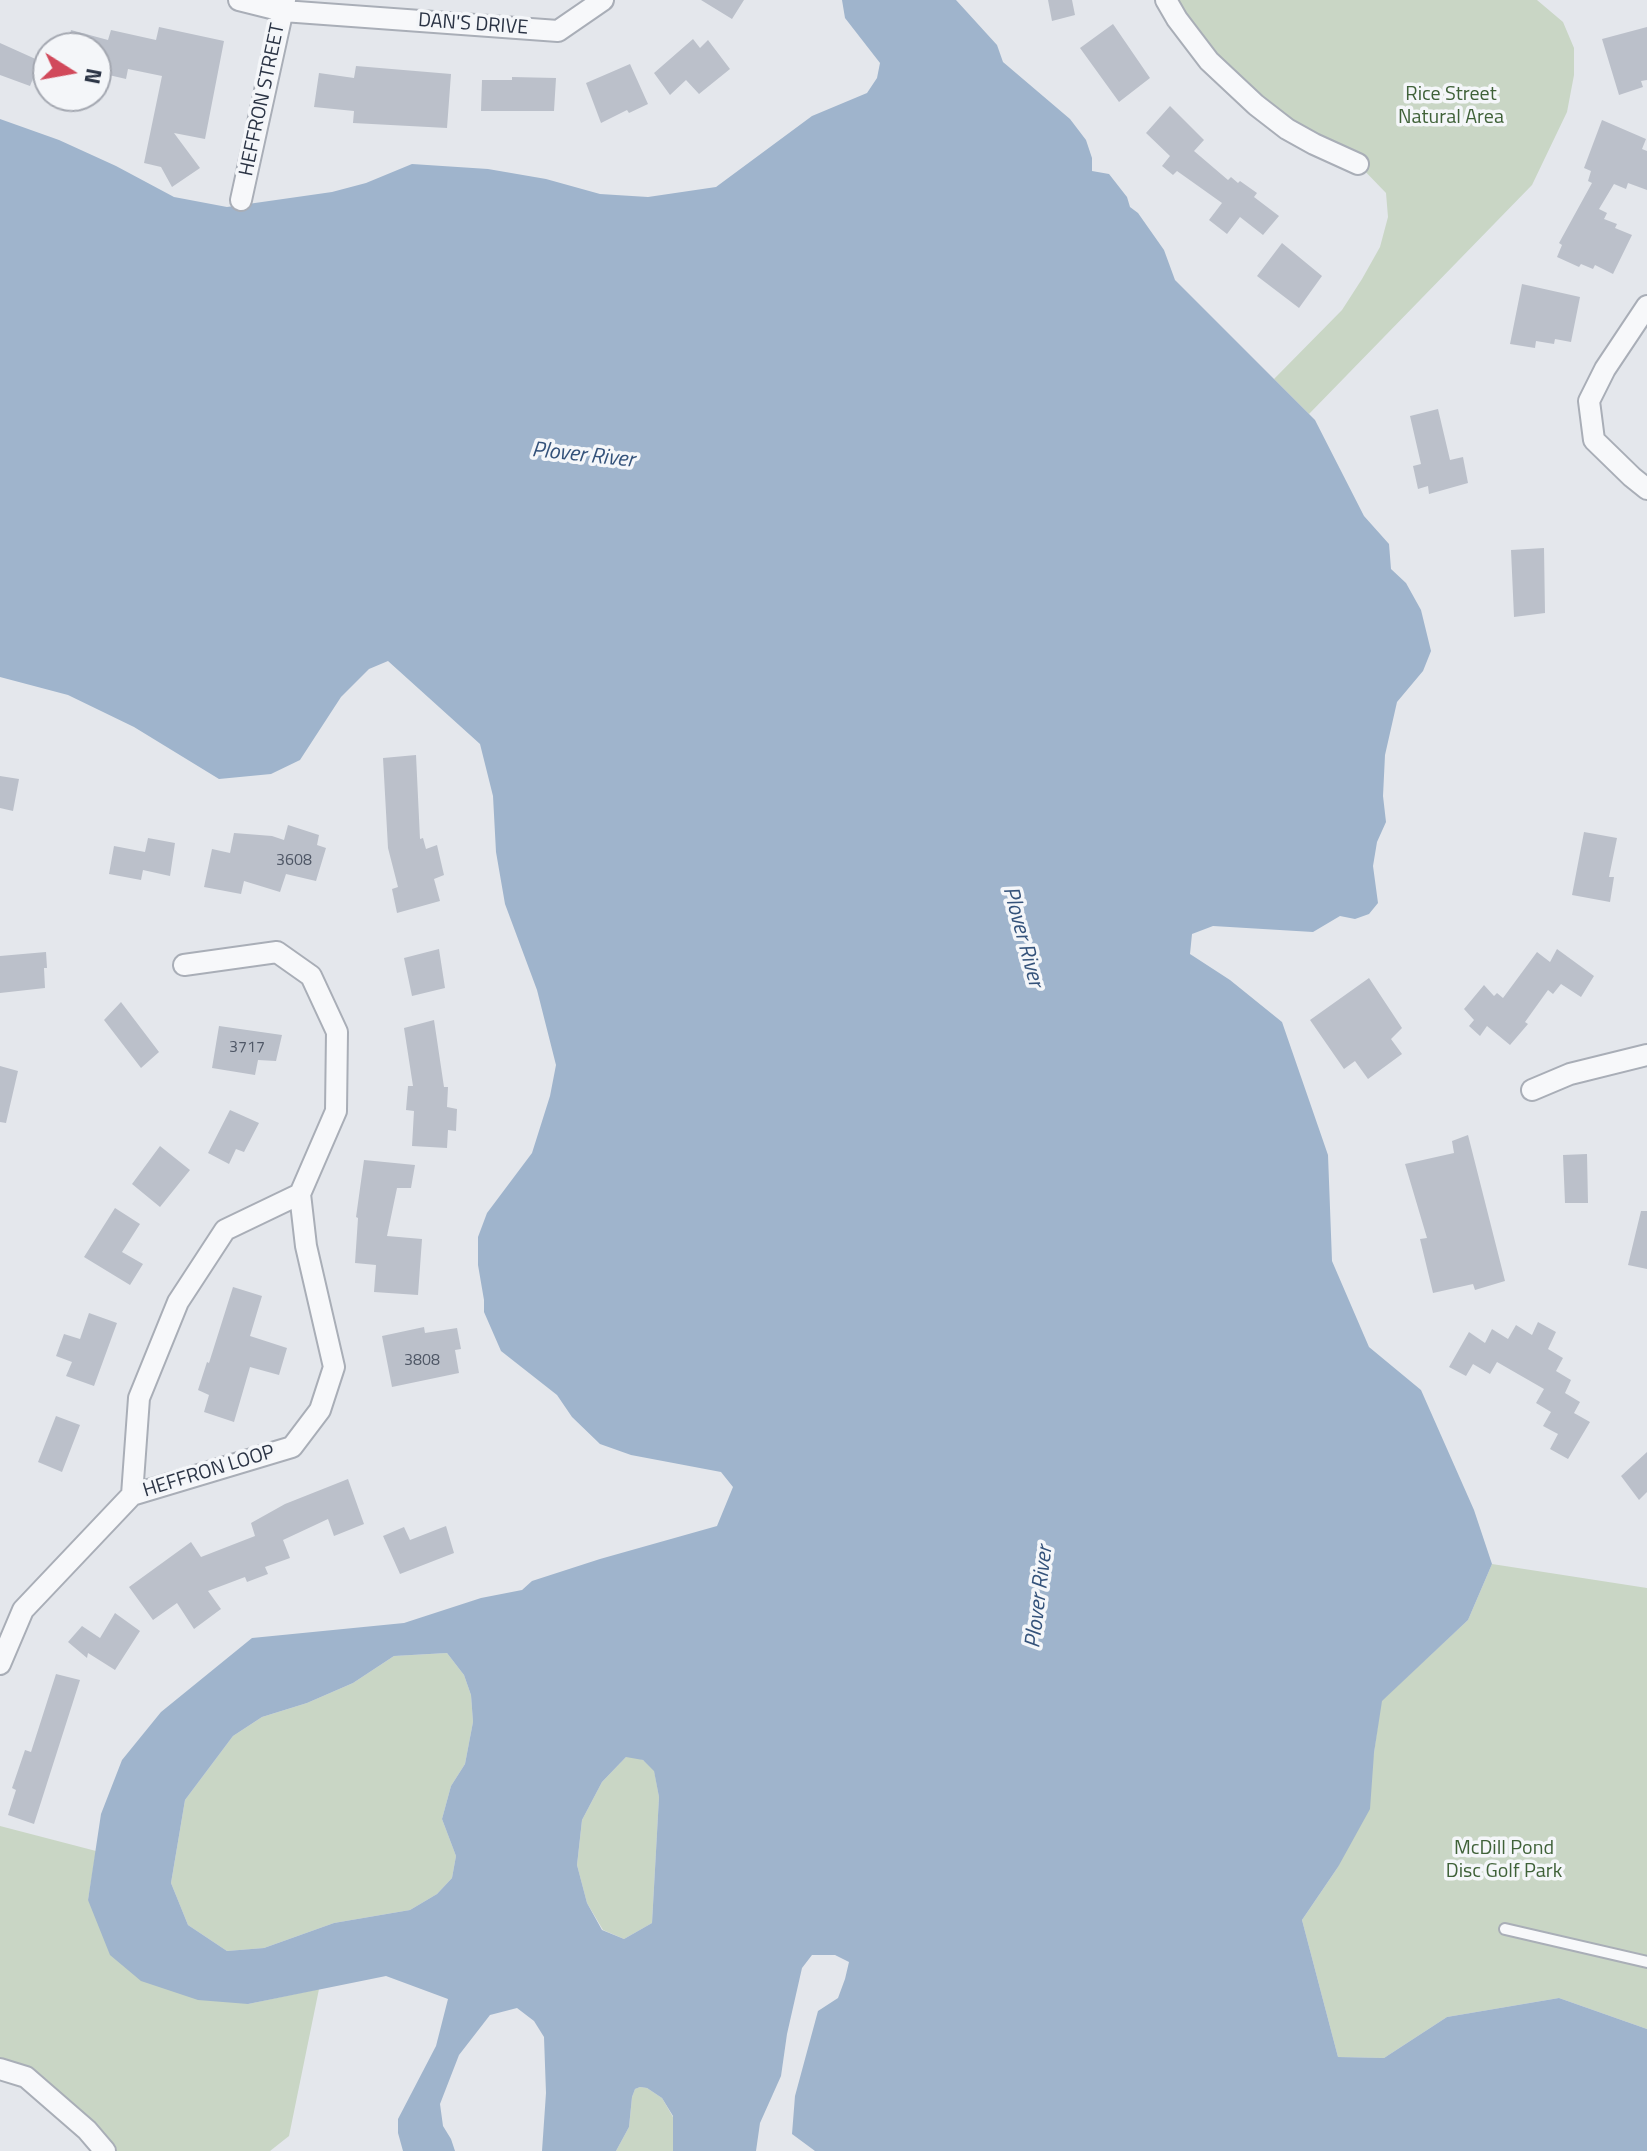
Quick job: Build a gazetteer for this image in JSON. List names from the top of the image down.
{
  "streets": {
    "street": ["DAN'S DRIVE", "HEFFRON STREET", "HEFFRON LOOP"]
  },
  "crossings": [
    ["DAN'S DRIVE", "HEFFRON STREET"]
  ],
  "water": ["Plover River"],
  "parks": ["Rice Street Natural Area", "McDill Pond Disc Golf Park"],
  "house_numbers": ["3608", "3717", "3808"],
  "north": "right"
}
